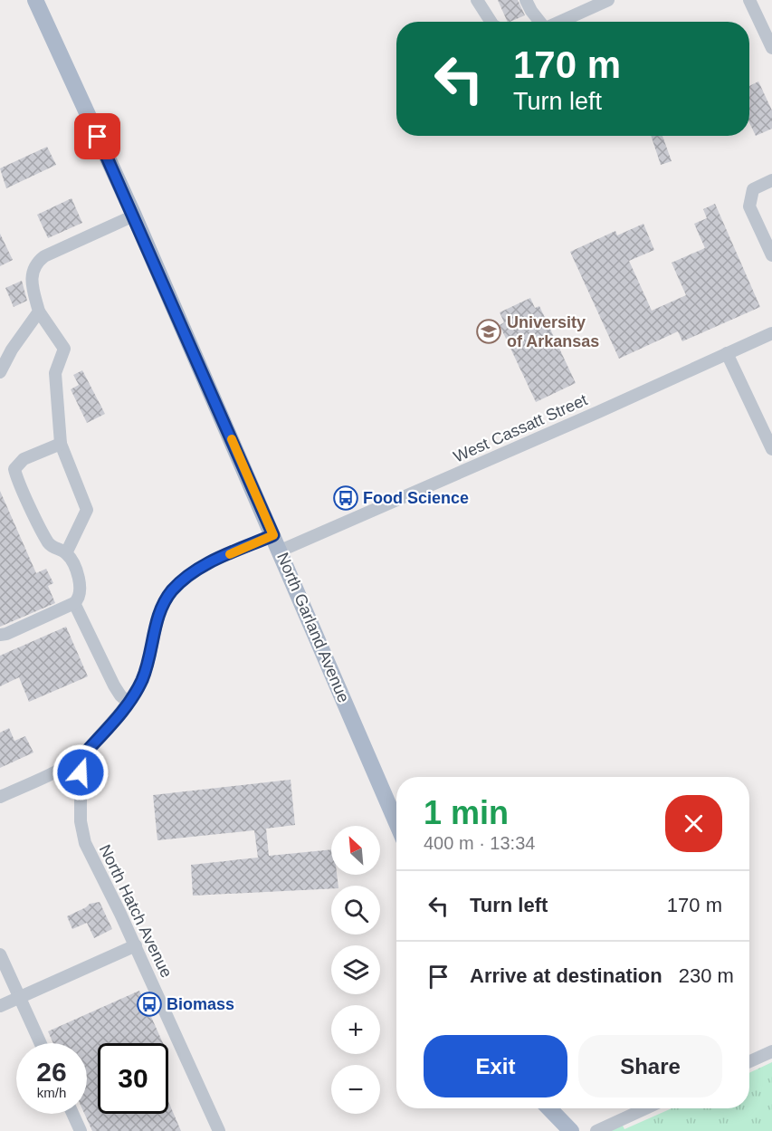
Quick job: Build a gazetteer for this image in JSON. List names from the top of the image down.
{
  "streets": {
    "main road": ["North Garland Avenue"],
    "street": ["West Cassatt Street", "North Hatch Avenue"]
  },
  "crossings": [
    ["West Cassatt Street", "North Garland Avenue"],
    ["West Cassatt Street", "North Hatch Avenue"]
  ],
  "places": {
    "school or university": ["University of Arkansas"],
    "bus stop": ["Food Science", "Biomass"]
  },
  "north": "top left",
  "page": {
    "turn": ["170 m", "Turn left"],
    "heading": ["1 min", "400 m · 13:34"],
    "map_buttons": ["+", "−"],
    "list": [
      {
        "name": "Turn left",
        "value": "170 m"
      },
      {
        "name": "Arrive at destination",
        "value": "230 m"
      }
    ],
    "buttons": ["Exit", "Share"],
    "speed": "26 km/h",
    "limit": "30"
  }
}
